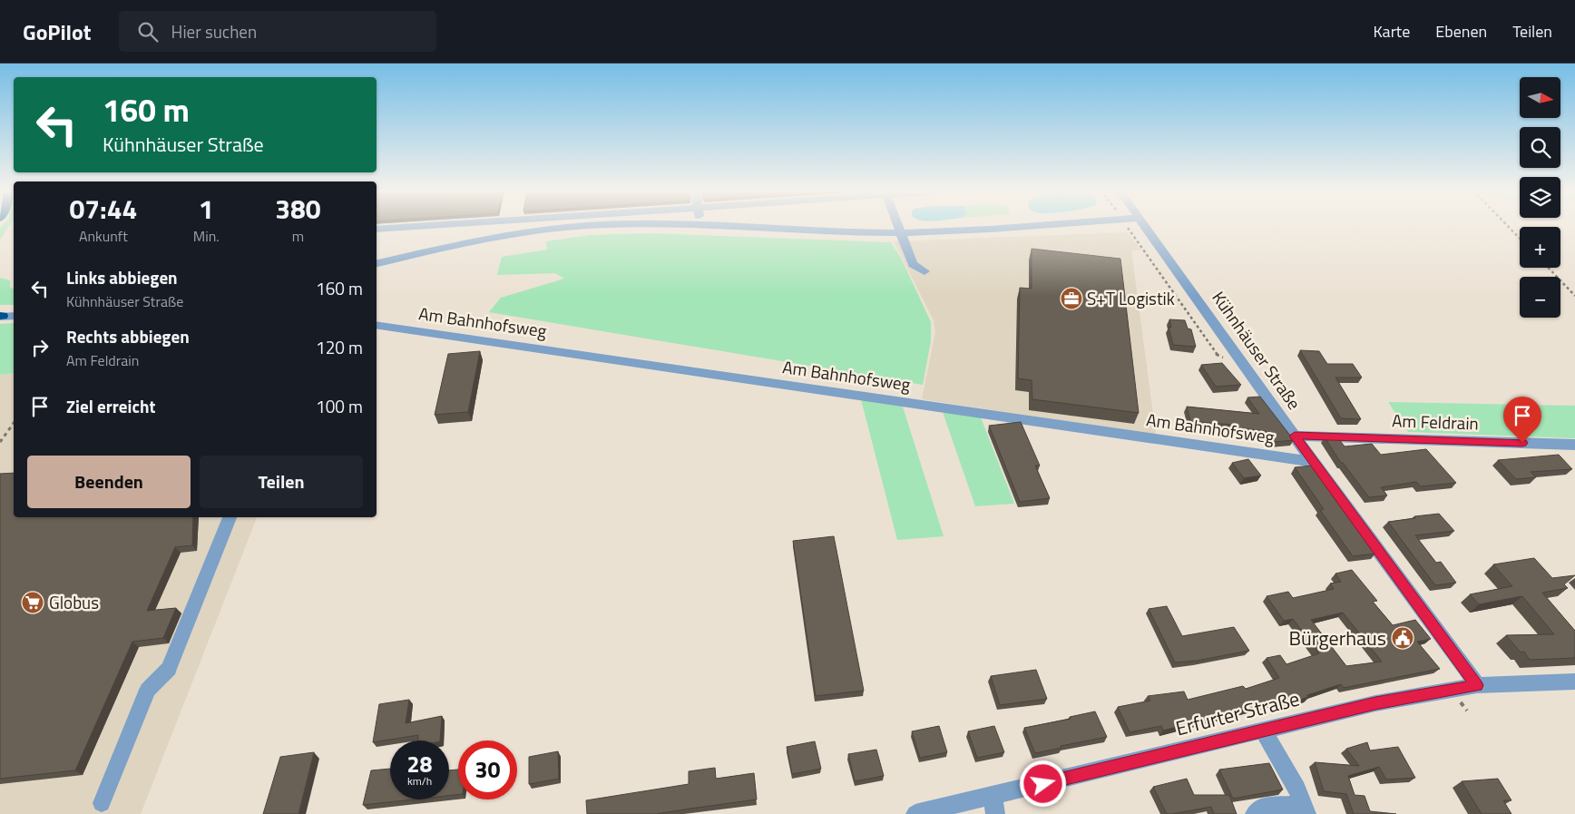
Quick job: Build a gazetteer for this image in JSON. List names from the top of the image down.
{
  "streets": {
    "street": [
      "Am Bahnhofsweg",
      "Kühnhäuser Straße",
      "Am Feldrain",
      "Erfurter Straße"
    ]
  },
  "crossings": [
    ["Am Bahnhofsweg", "Kühnhäuser Straße"],
    ["Kühnhäuser Straße", "Am Feldrain"],
    ["Kühnhäuser Straße", "Erfurter Straße"]
  ],
  "places": {
    "office": ["S+T Logistik"],
    "supermarket": ["Globus"],
    "public building": ["Bürgerhaus"]
  },
  "north": "right",
  "page": {
    "header": "GoPilot",
    "search": "Hier suchen",
    "nav": ["Karte", "Ebenen", "Teilen"],
    "map_buttons": ["+", "−"],
    "turn": ["160 m", "Kühnhäuser Straße"],
    "eta": [
      "07:44",
      "Ankunft",
      "1",
      "Min.",
      "380",
      "m"
    ],
    "list": [
      {
        "name": "Links abbiegen",
        "note": "Kühnhäuser Straße",
        "value": "160 m"
      },
      {
        "name": "Rechts abbiegen",
        "note": "Am Feldrain",
        "value": "120 m"
      },
      {
        "name": "Ziel erreicht",
        "value": "100 m"
      }
    ],
    "buttons": ["Beenden", "Teilen"],
    "speed": "28 km/h",
    "limit": "30"
  }
}
